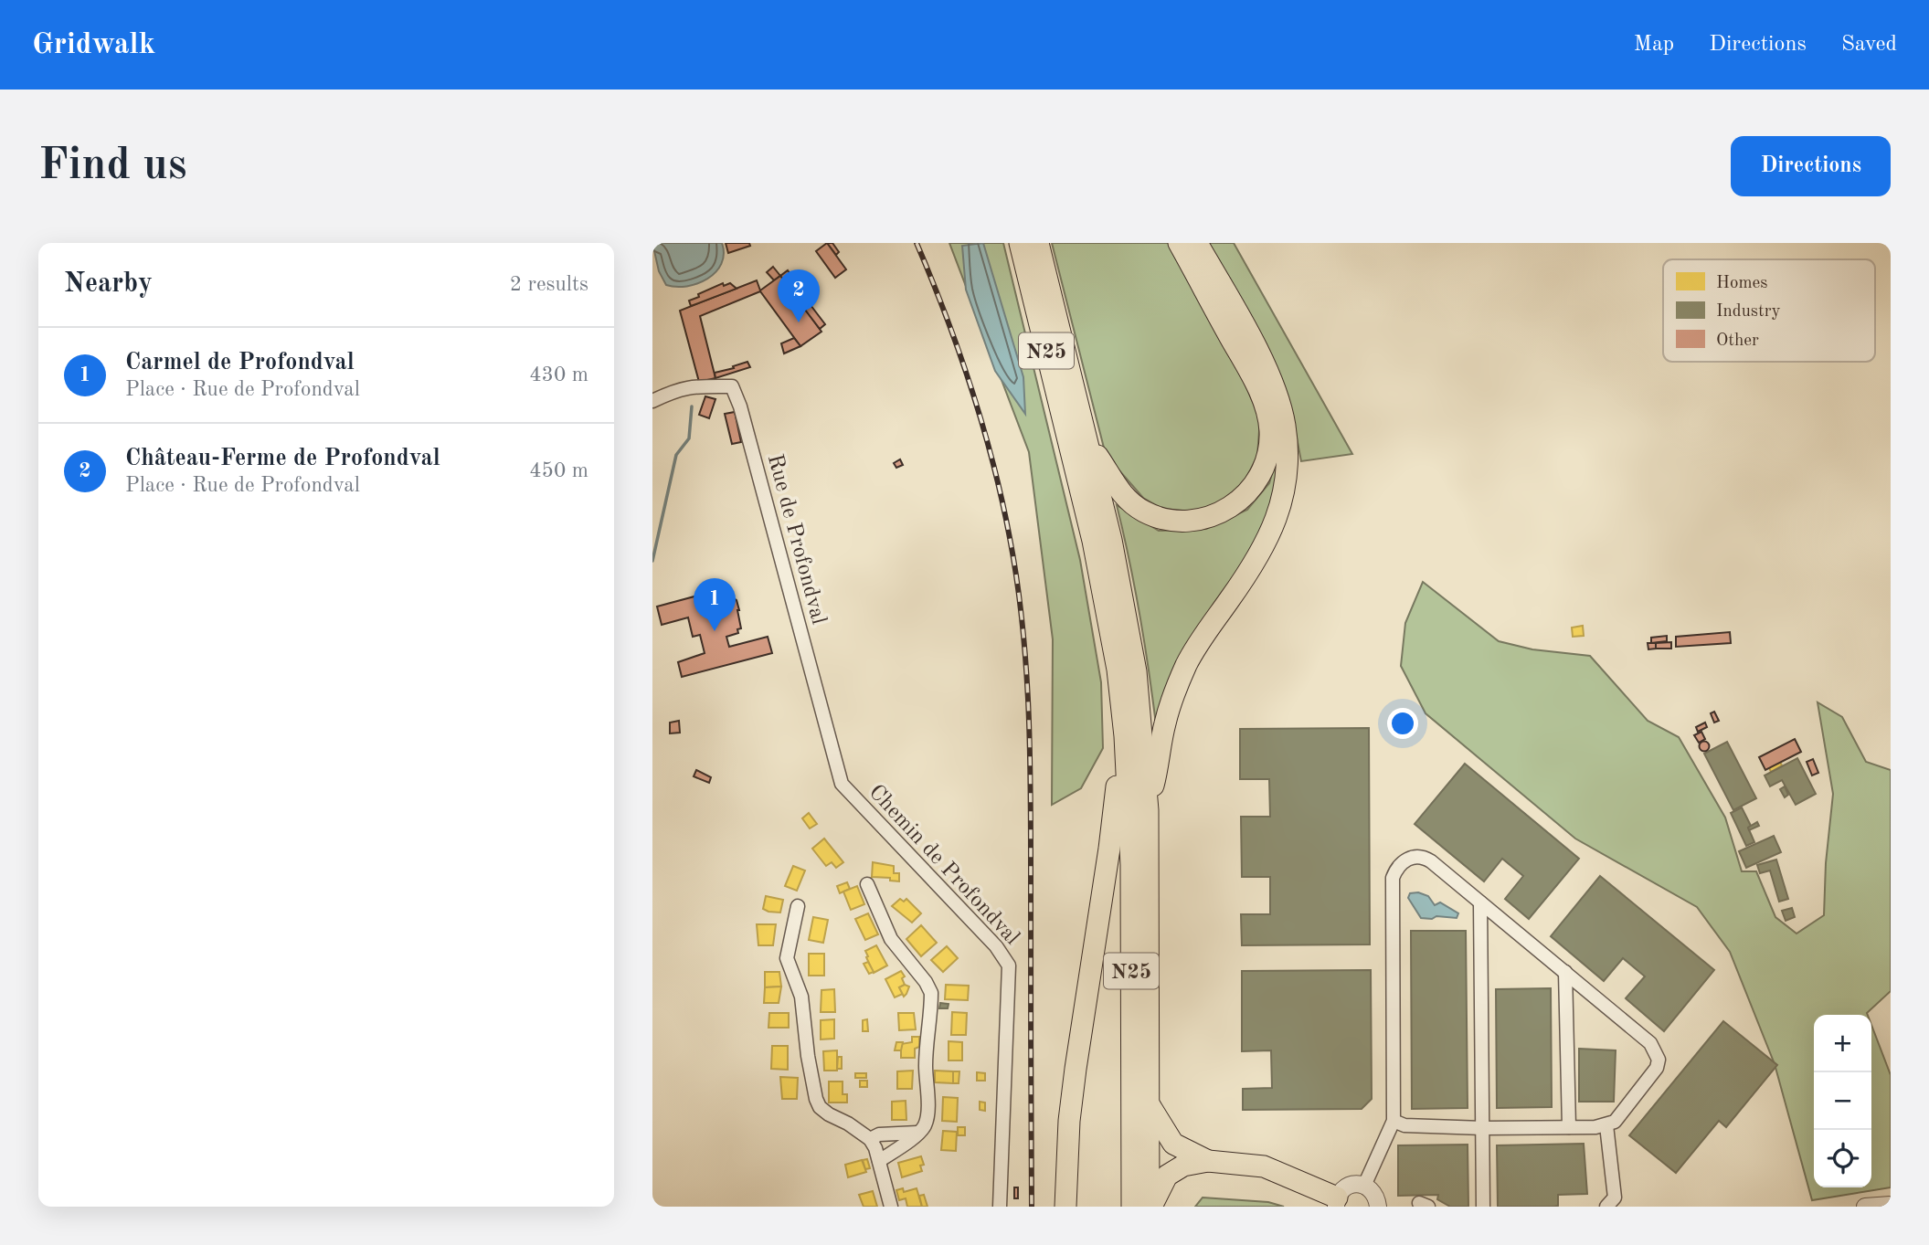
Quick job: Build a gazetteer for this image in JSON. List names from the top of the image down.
{
  "streets": {
    "highway": ["N25"],
    "street": ["Rue de Profondval", "Chemin de Profondval"]
  },
  "crossings": [
    ["Rue de Profondval", "Chemin de Profondval"]
  ],
  "legend": ["Homes", "Industry", "Other"],
  "page": {
    "header": "Gridwalk",
    "nav": ["Map", "Directions", "Saved"],
    "buttons": "Directions",
    "title": "Find us",
    "heading": ["Nearby", "2 results"],
    "pins": ["2", "1"],
    "list": [
      {
        "mark": "1",
        "name": "Carmel de Profondval",
        "note": "Place · Rue de Profondval",
        "value": "430 m"
      },
      {
        "mark": "2",
        "name": "Château-Ferme de Profondval",
        "note": "Place · Rue de Profondval",
        "value": "450 m"
      }
    ],
    "map_buttons": ["+", "−"]
  }
}
